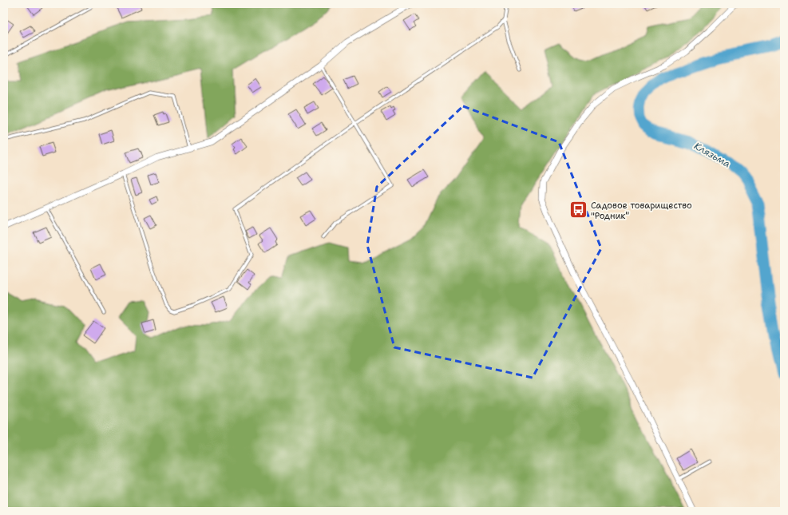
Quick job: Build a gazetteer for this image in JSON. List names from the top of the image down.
{
  "water": ["Клязьма"],
  "places": {
    "bus stop": ["Садовое товарищество \"Родник\""]
  }
}
